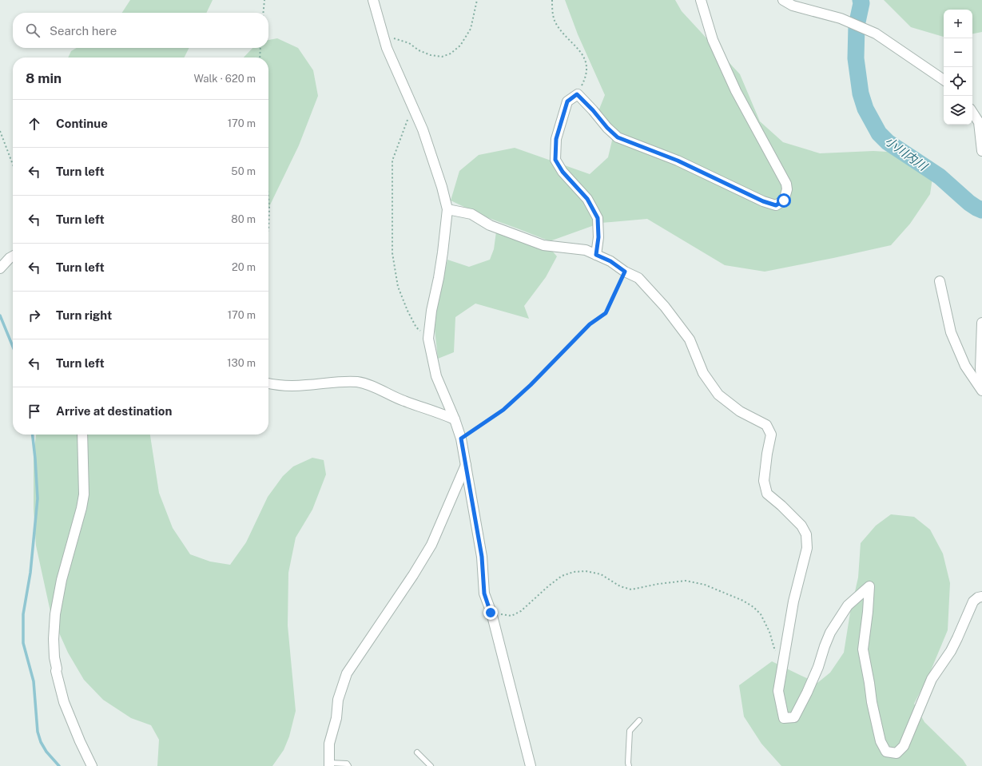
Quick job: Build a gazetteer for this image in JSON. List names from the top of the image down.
{
  "water": ["小川内川"],
  "page": {
    "map_buttons": ["+", "−"],
    "search": "Search here",
    "heading": ["8 min", "Walk · 620 m"],
    "list": [
      ["Continue", "170 m"],
      ["Turn left", "50 m"],
      ["Turn left", "80 m"],
      ["Turn left", "20 m"],
      ["Turn right", "170 m"],
      ["Turn left", "130 m"],
      "Arrive at destination"
    ]
  }
}
